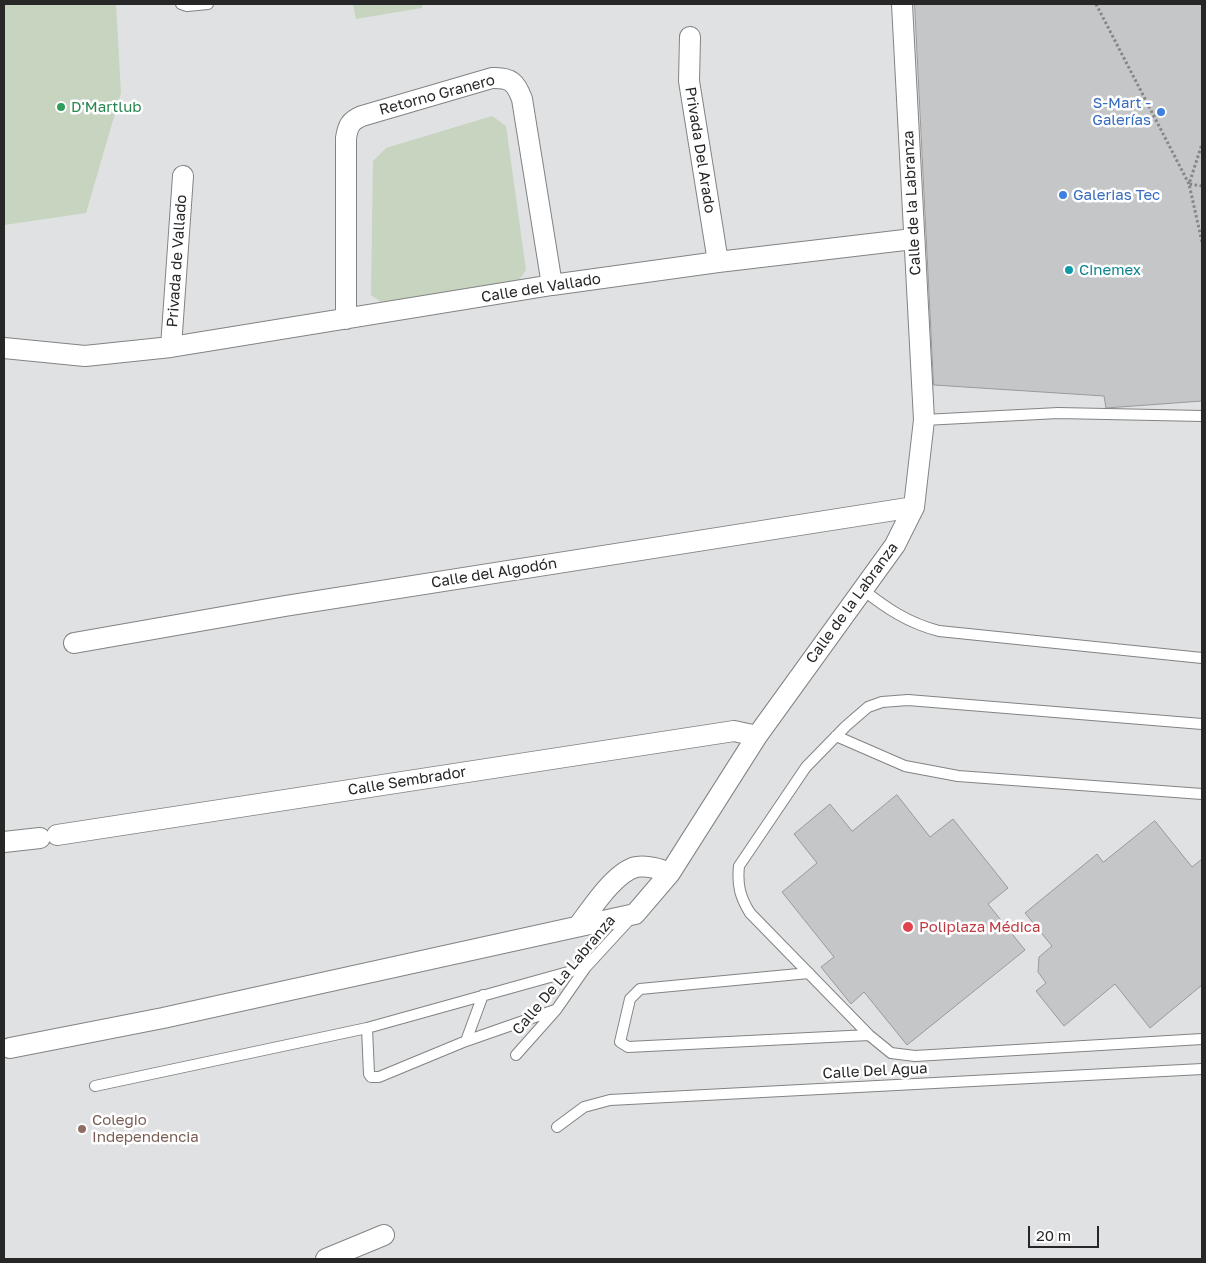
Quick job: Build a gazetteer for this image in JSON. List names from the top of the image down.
{
  "streets": {
    "street": [
      "Retorno Granero",
      "Privada Del Arado",
      "Calle de la Labranza",
      "Privada de Vallado",
      "Calle del Vallado",
      "Calle del Algodón",
      "Calle Sembrador"
    ],
    "lane": ["Calle De La Labranza", "Calle Del Agua"]
  },
  "crossings": [
    ["Retorno Granero", "Calle del Vallado"],
    ["Privada Del Arado", "Calle del Vallado"],
    ["Calle de la Labranza", "Calle del Vallado"],
    ["Calle de la Labranza", "Calle del Algodón"],
    ["Calle de la Labranza", "Calle Sembrador"],
    ["Calle de la Labranza", "Calle De La Labranza"],
    ["Privada de Vallado", "Calle del Vallado"]
  ],
  "places": [
    "D'Martlub",
    "S-Mart - Galerías",
    "Galerias Tec",
    "Cinemex",
    "Poliplaza Médica",
    "Colegio Independencia"
  ],
  "scale_bar": "20 m"
}
